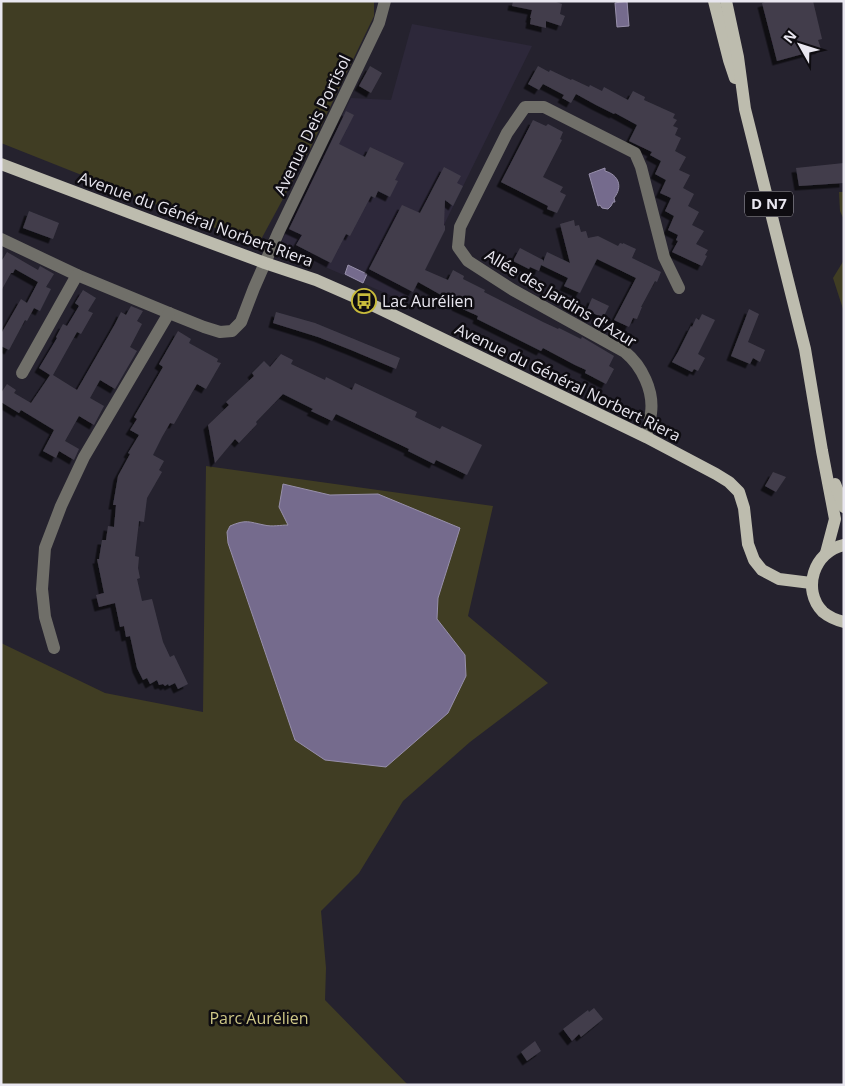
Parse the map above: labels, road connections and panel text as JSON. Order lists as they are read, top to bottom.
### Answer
{
  "streets": {
    "main road": ["D N7", "Avenue du Général Norbert Riera"],
    "street": ["Avenue Deis Portisol", "Allée des Jardins d'Azur"]
  },
  "crossings": [
    ["Avenue Deis Portisol", "Avenue du Général Norbert Riera"],
    ["Avenue du Général Norbert Riera", "Allée des Jardins d'Azur"]
  ],
  "parks": ["Parc Aurélien"],
  "places": {
    "bus stop": ["Lac Aurélien"]
  },
  "north": "top left"
}
